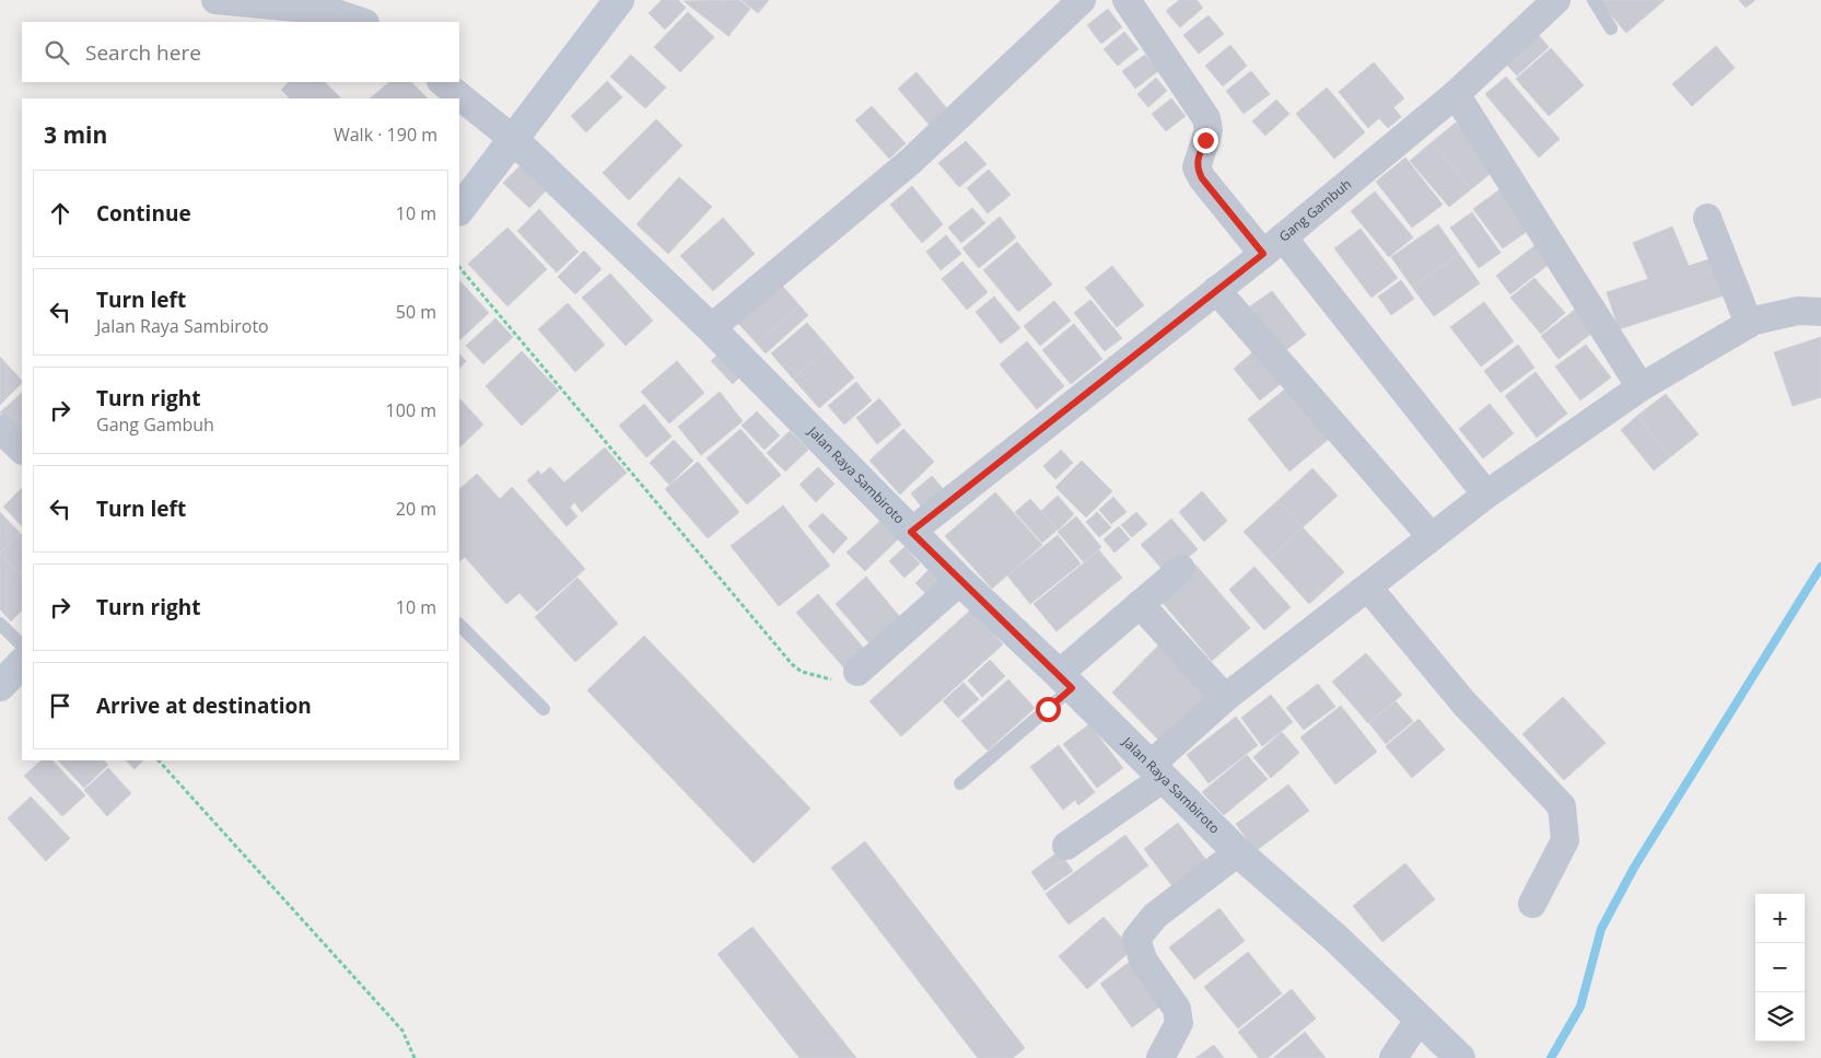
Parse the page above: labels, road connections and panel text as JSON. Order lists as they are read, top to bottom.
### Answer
{
  "streets": {
    "street": ["Gang Gambuh", "Jalan Raya Sambiroto"]
  },
  "crossings": [
    ["Gang Gambuh", "Jalan Raya Sambiroto"]
  ],
  "page": {
    "search": "Search here",
    "heading": ["3 min", "Walk · 190 m"],
    "list": [
      ["Continue", "10 m"],
      ["Turn left", "Jalan Raya Sambiroto", "50 m"],
      ["Turn right", "Gang Gambuh", "100 m"],
      ["Turn left", "20 m"],
      ["Turn right", "10 m"],
      "Arrive at destination"
    ],
    "map_buttons": ["+", "−"]
  }
}
